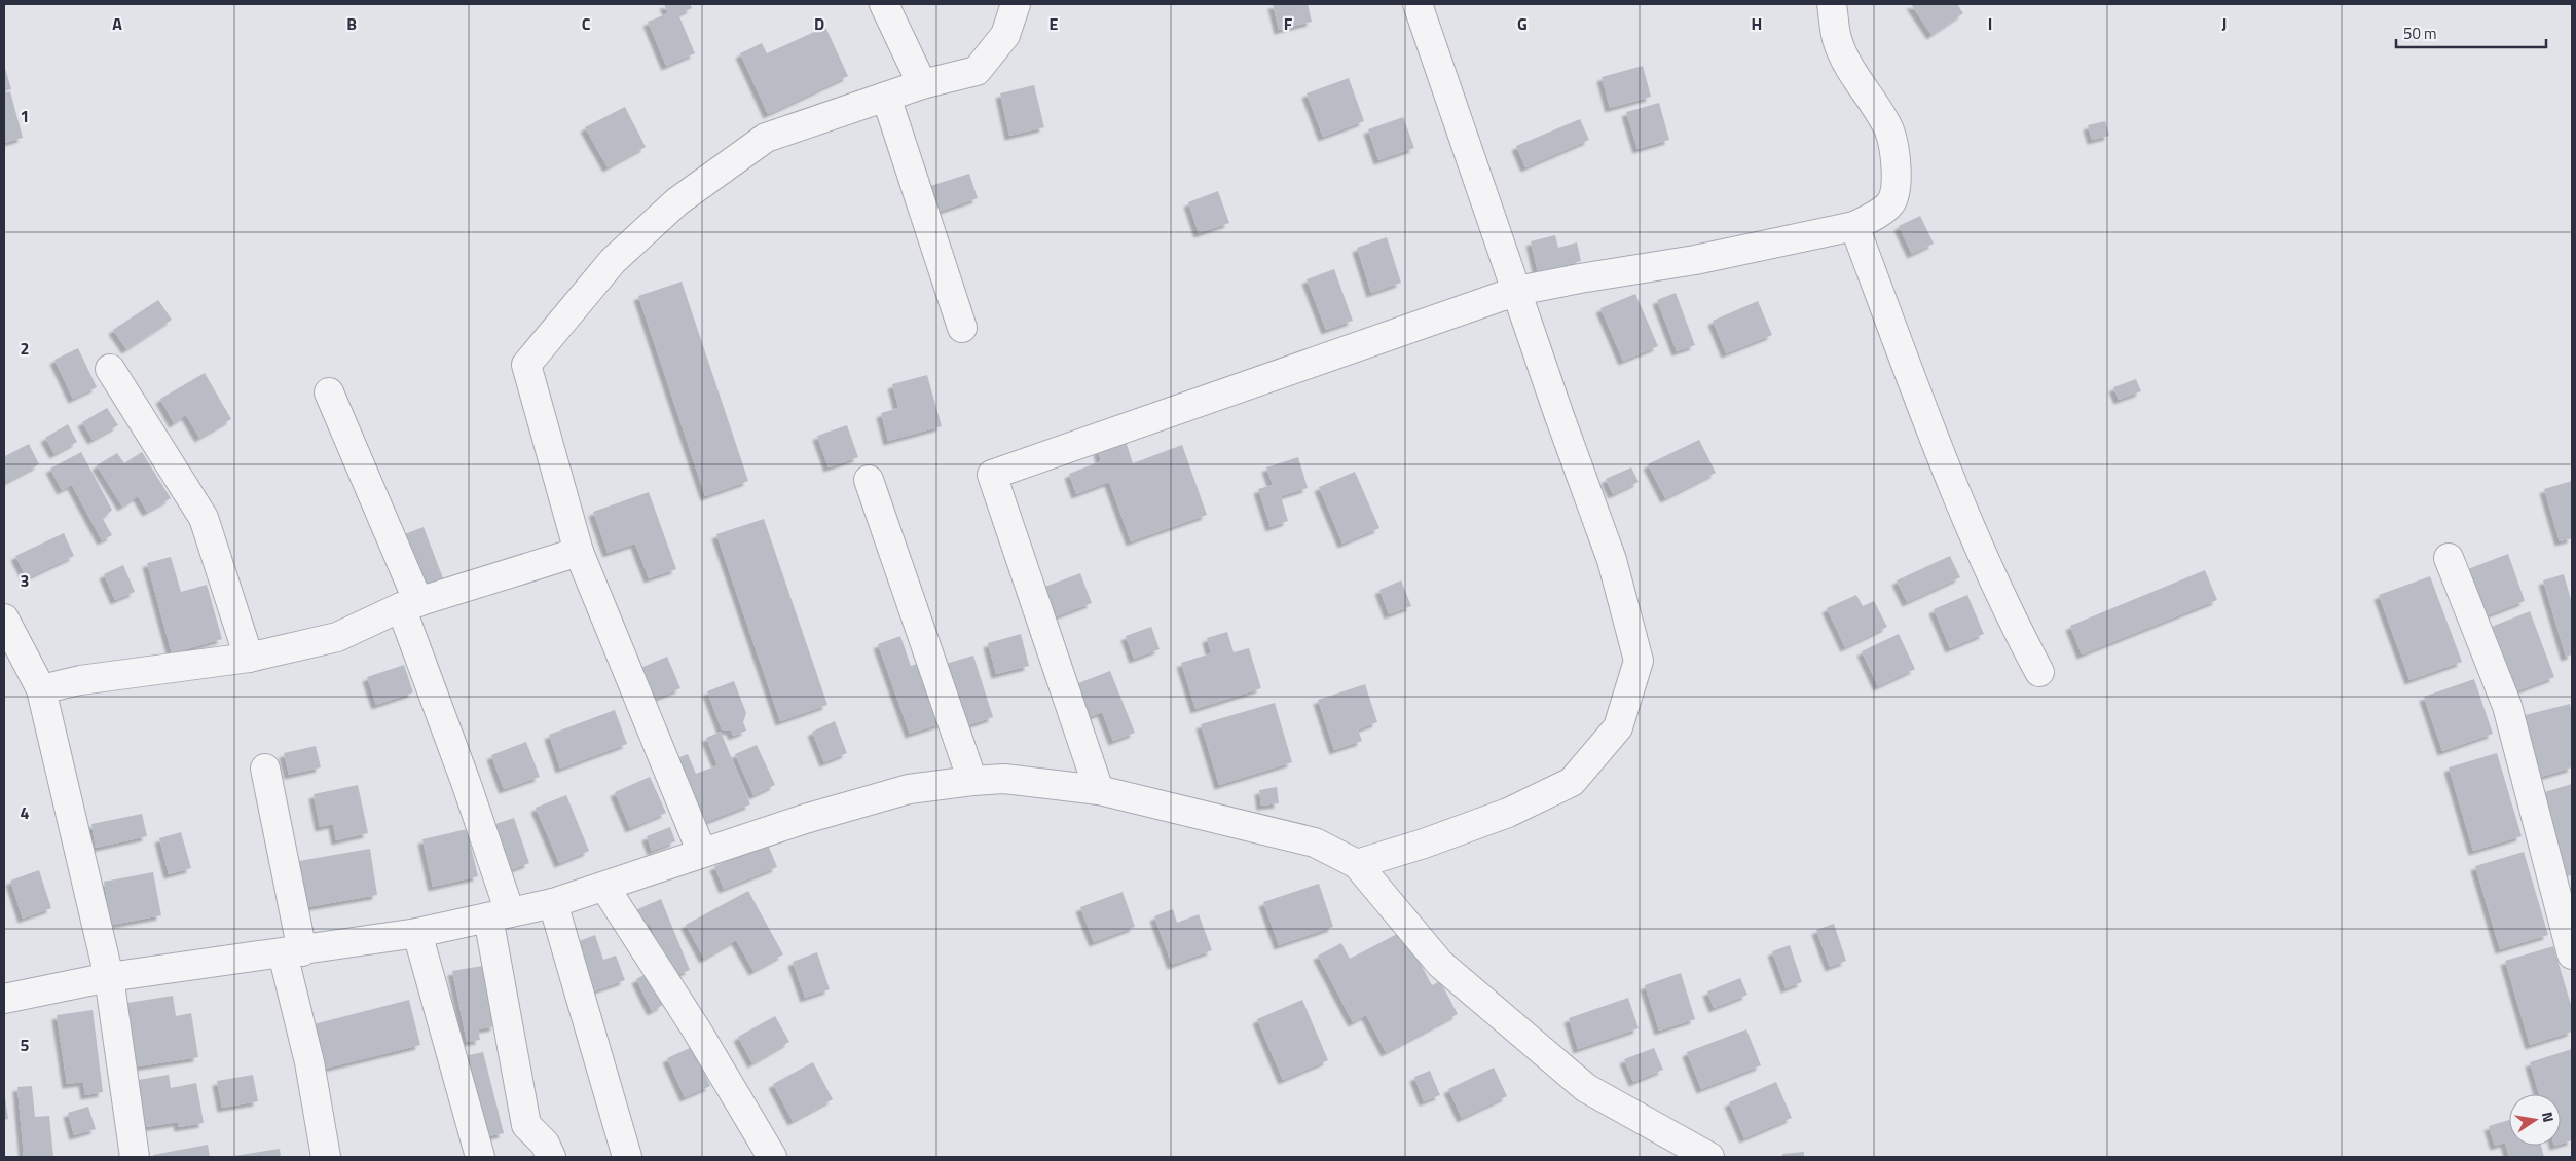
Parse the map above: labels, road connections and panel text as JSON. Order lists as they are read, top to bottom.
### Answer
{
  "scale_bar": "50 m",
  "north": "right",
  "grid": {
    "columns": [
      "A",
      "B",
      "C",
      "D",
      "E",
      "F",
      "G",
      "H",
      "I",
      "J"
    ],
    "rows": [
      "1",
      "2",
      "3",
      "4",
      "5"
    ]
  }
}
